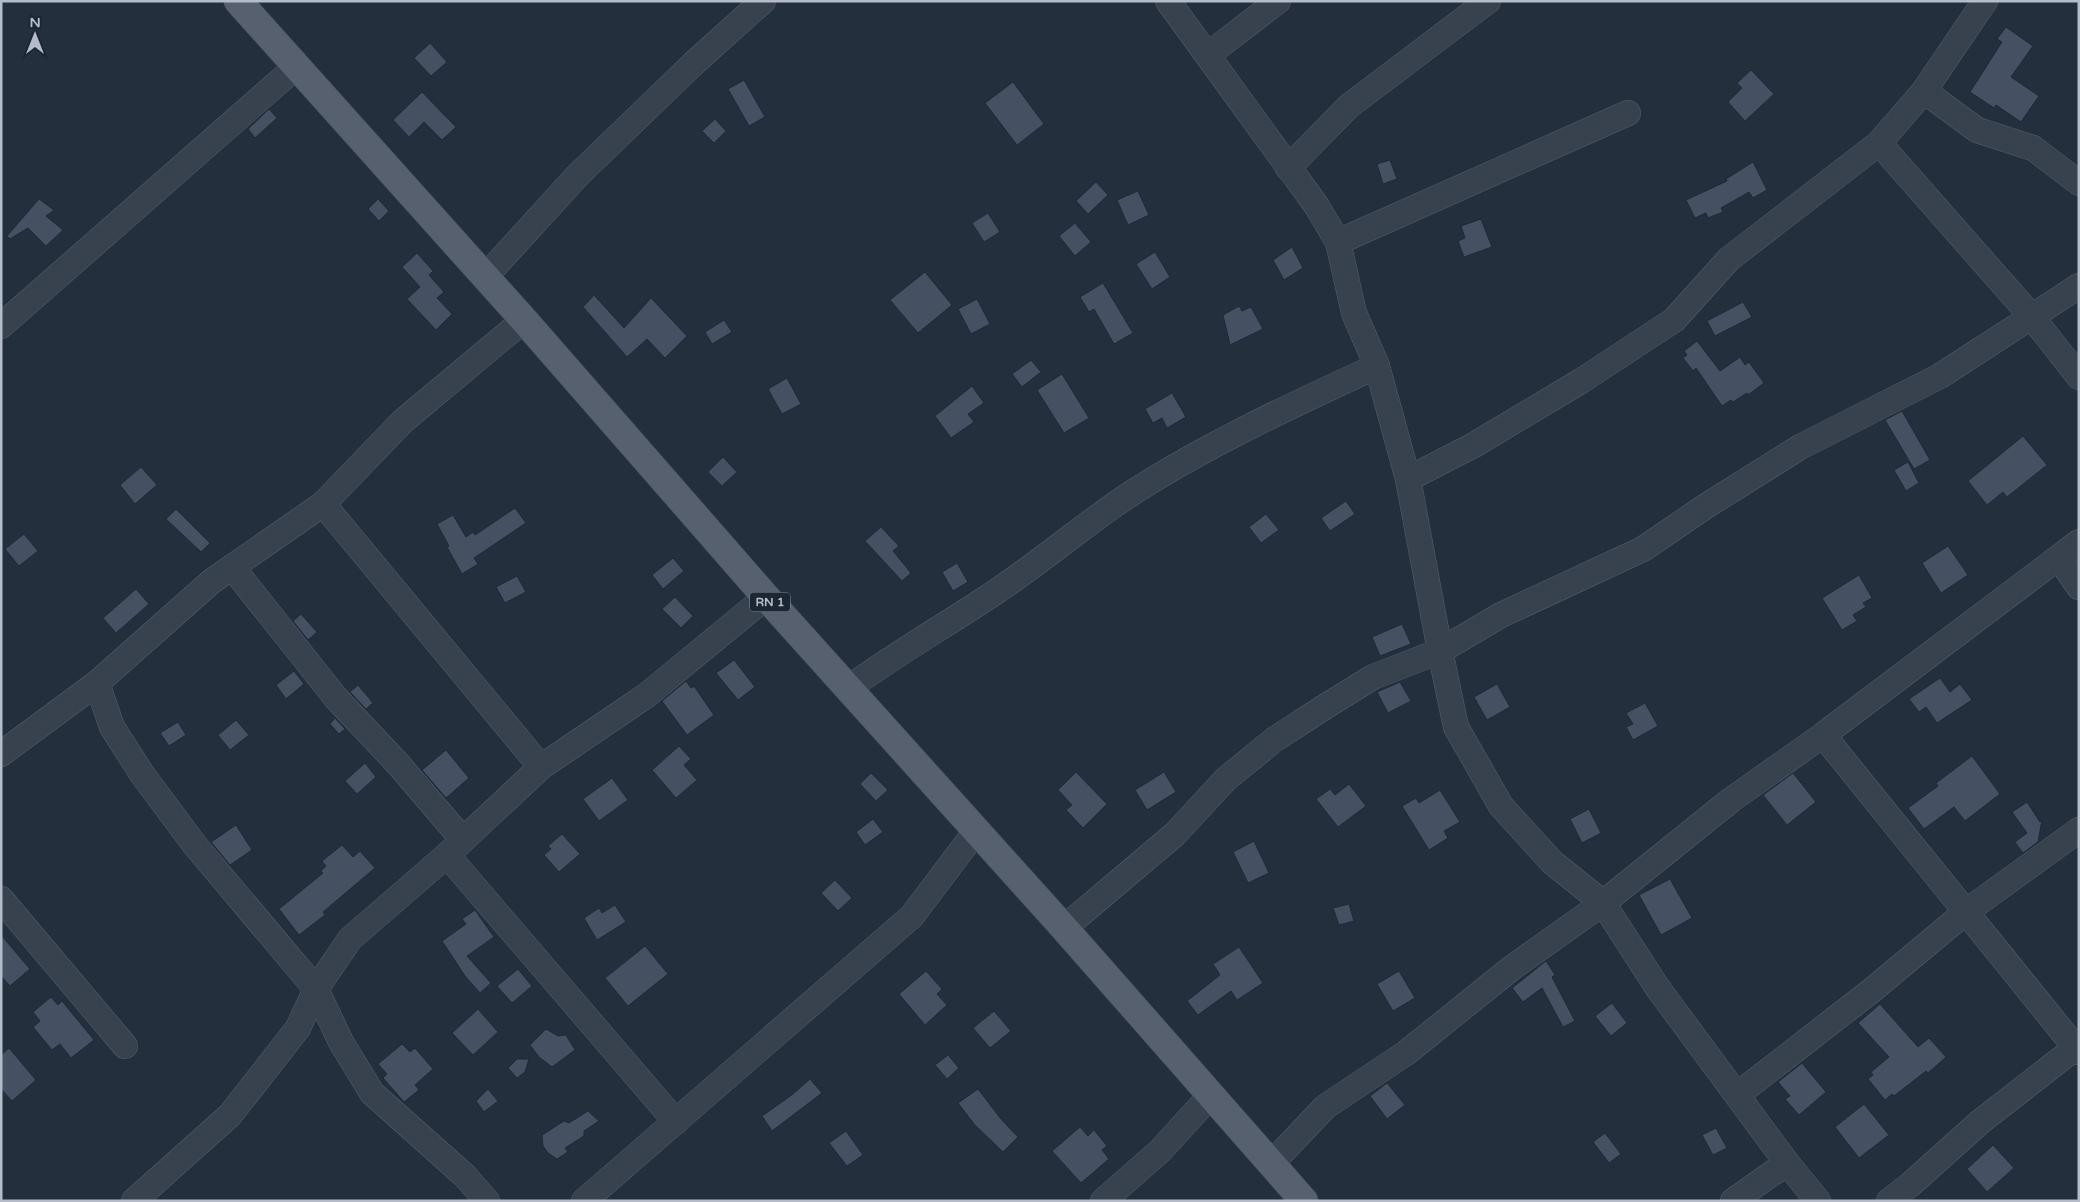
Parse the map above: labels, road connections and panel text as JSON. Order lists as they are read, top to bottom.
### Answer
{
  "streets": {
    "main road": ["RN 1"]
  },
  "north": "top"
}
